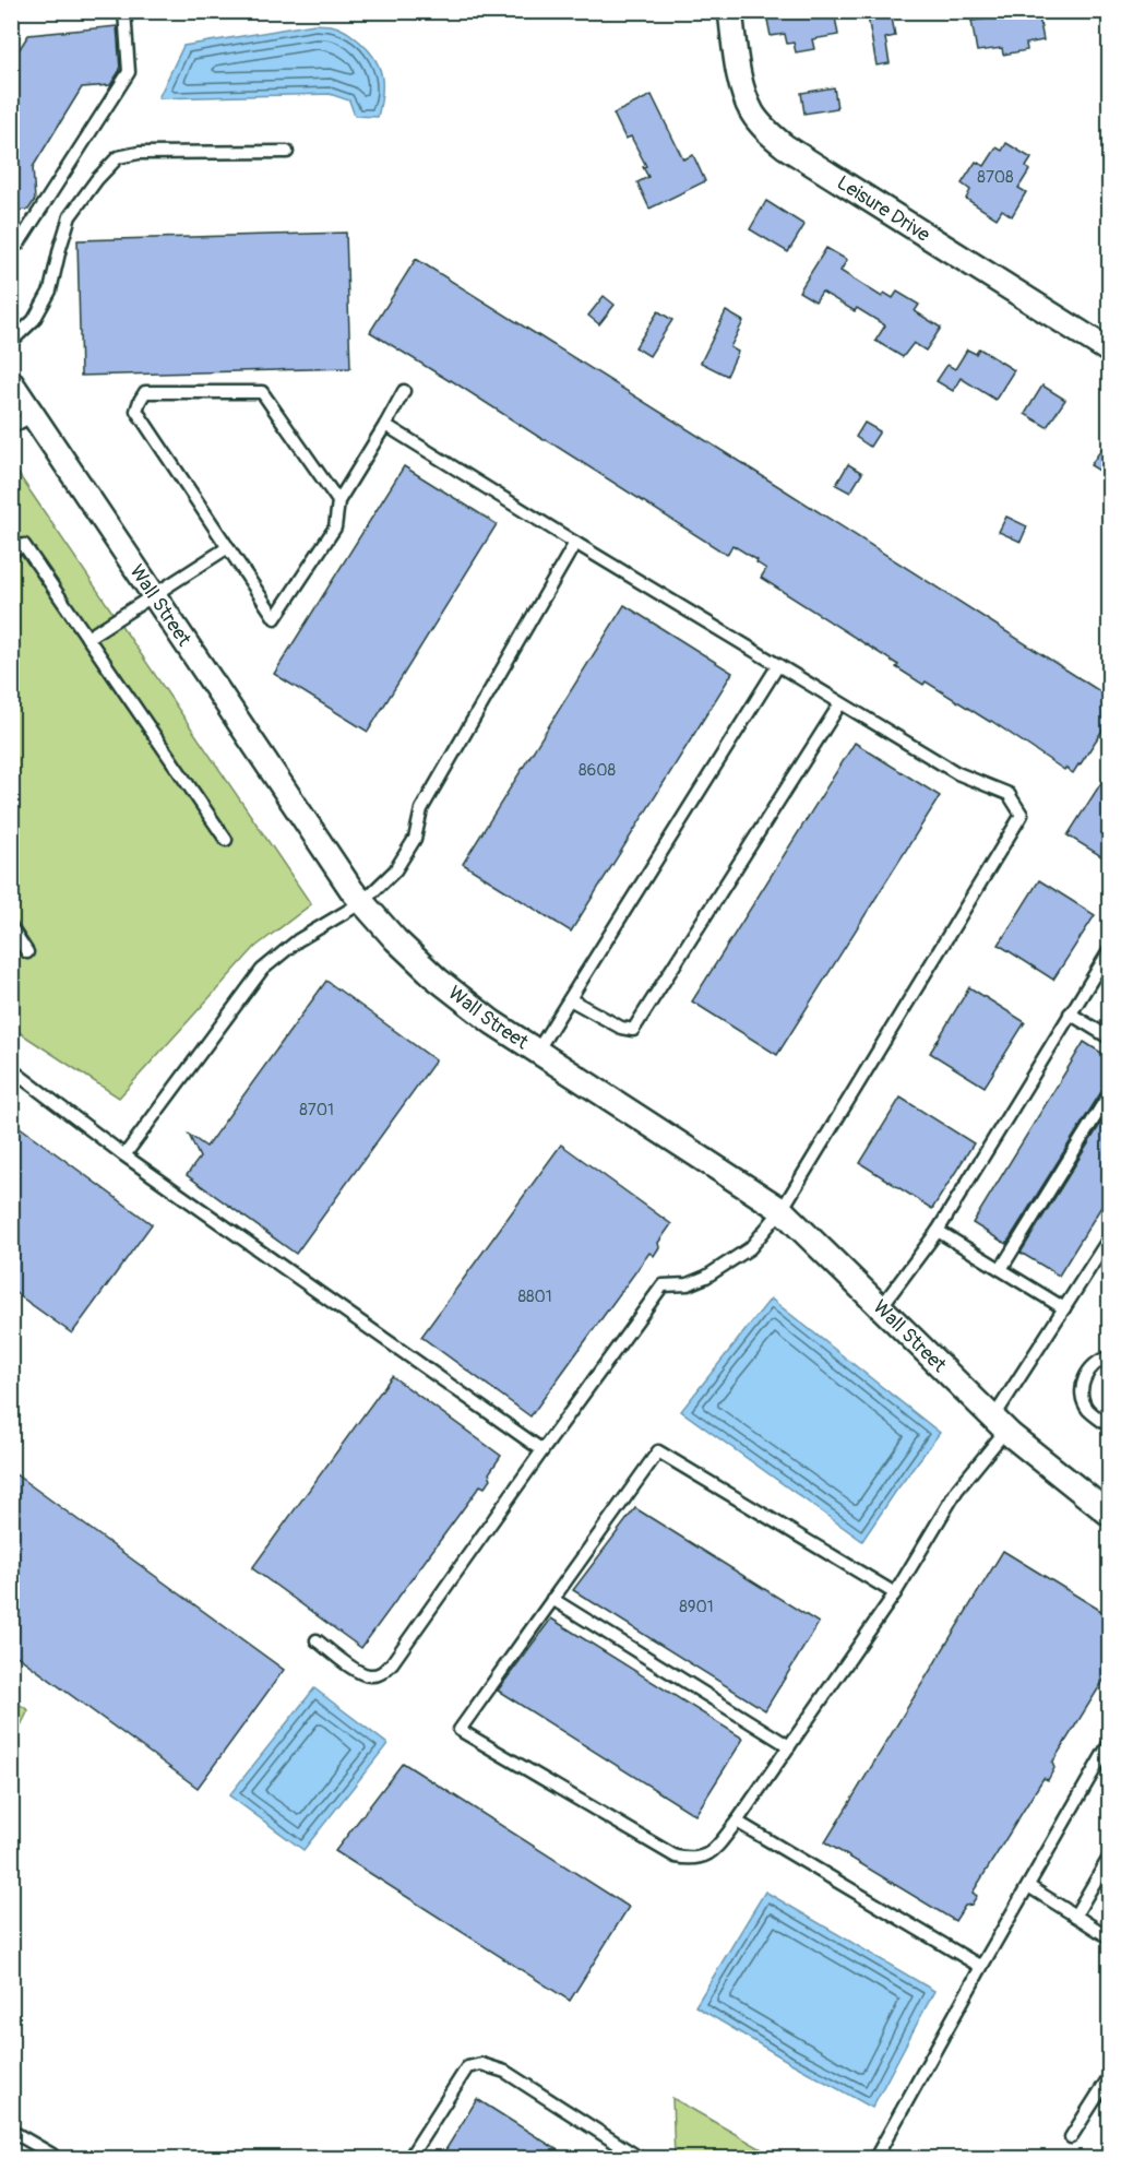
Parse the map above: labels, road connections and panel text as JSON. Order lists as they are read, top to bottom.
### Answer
{
  "streets": {
    "street": ["Leisure Drive", "Wall Street"]
  },
  "house_numbers": [
    "8708",
    "8608",
    "8701",
    "8801",
    "8901"
  ]
}
